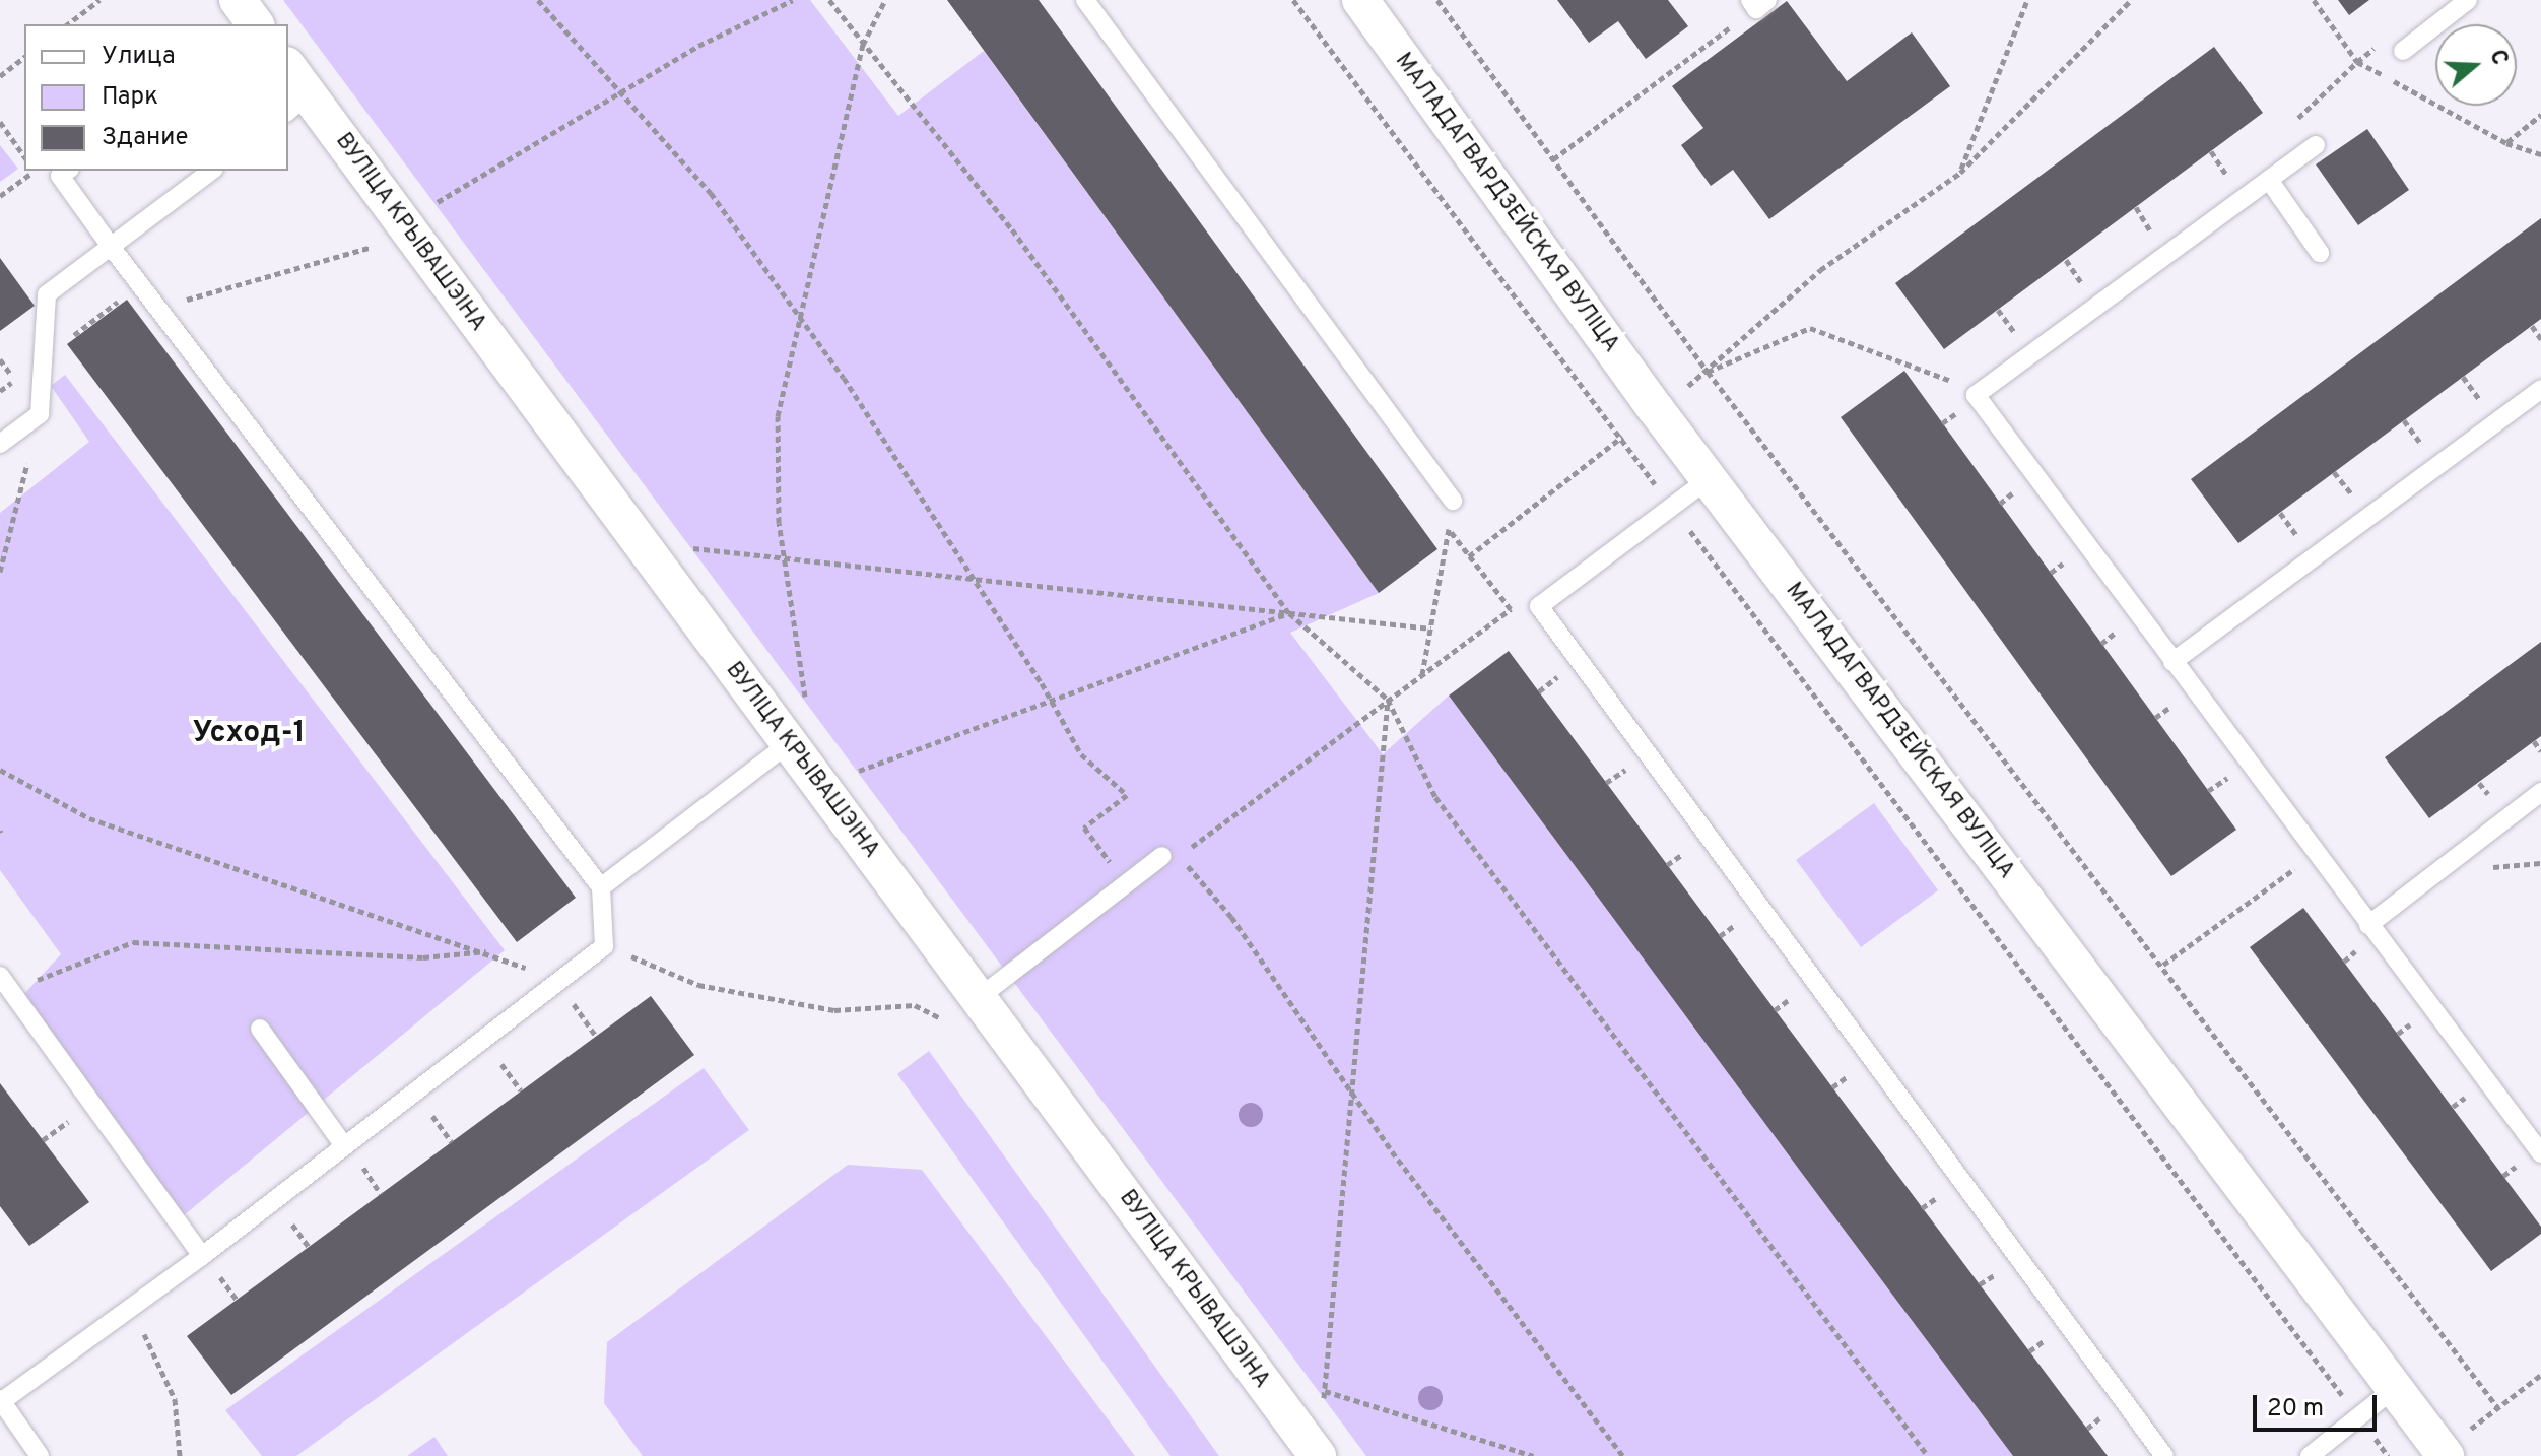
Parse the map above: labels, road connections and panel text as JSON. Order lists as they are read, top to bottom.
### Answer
{
  "streets": {
    "street": ["МАЛАДАГВАРДЗЕЙСКАЯ ВУЛІЦА", "ВУЛІЦА КРЫВАШЭІНА"]
  },
  "districts": ["Усход-1"],
  "legend": ["Улица", "Парк", "Здание"],
  "scale_bar": "20 m",
  "north": "right"
}
